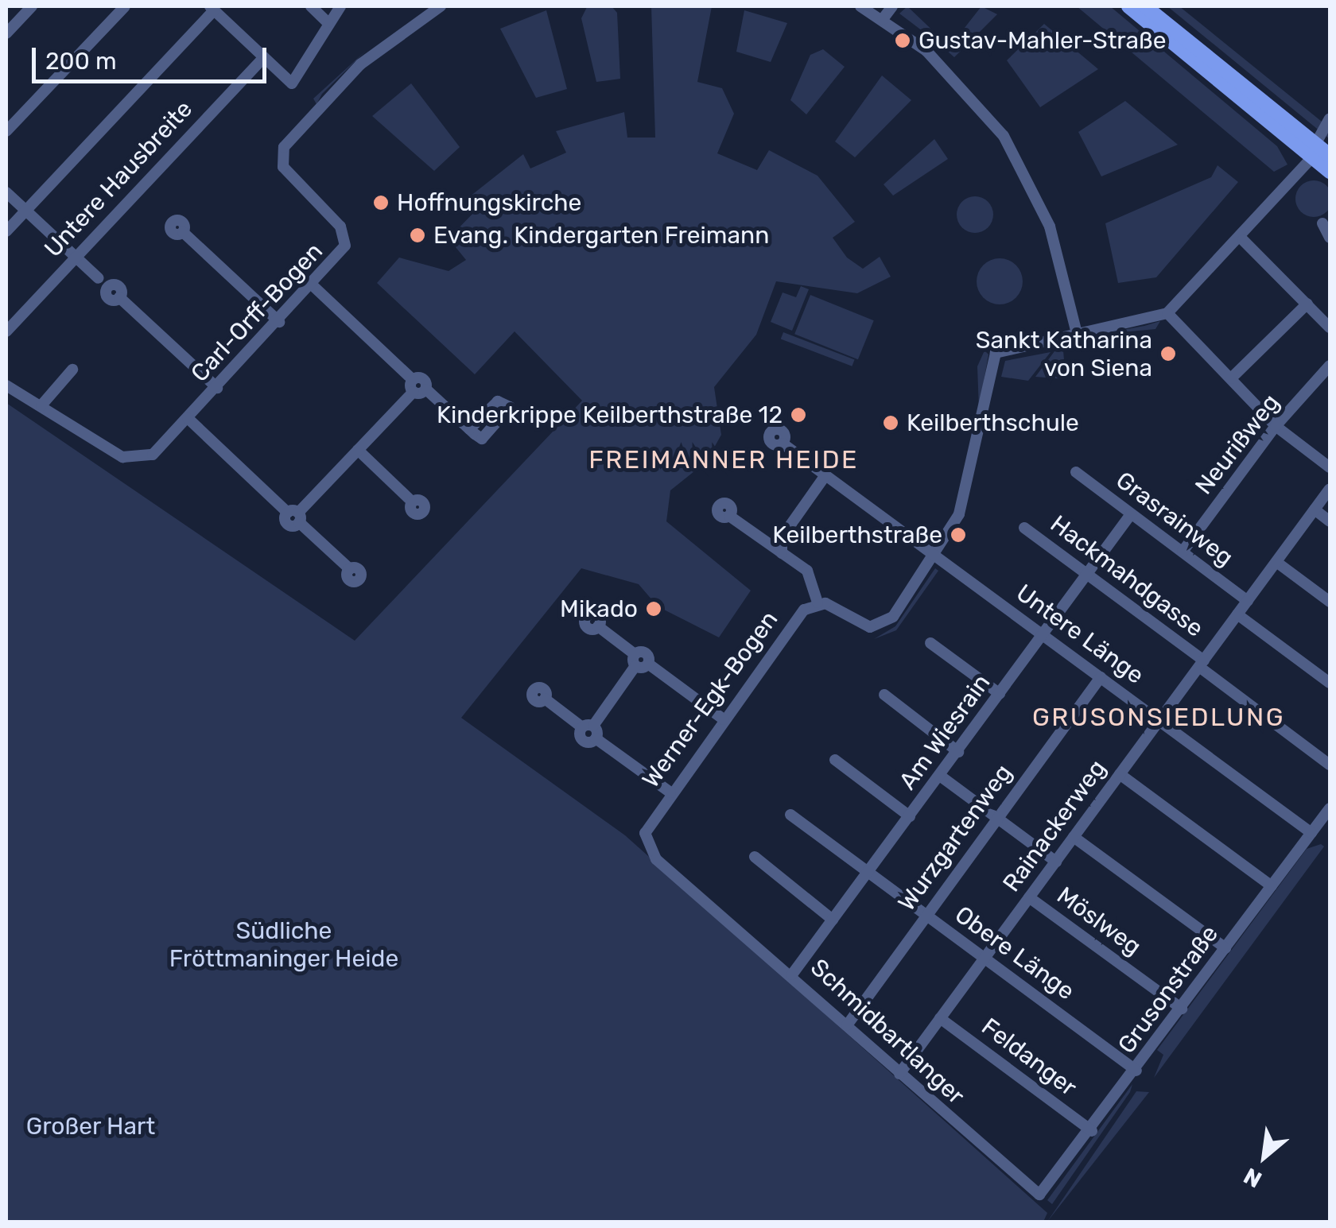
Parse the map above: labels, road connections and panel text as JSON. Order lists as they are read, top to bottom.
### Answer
{
  "streets": {
    "street": [
      "Untere Hausbreite",
      "Carl-Orff-Bogen",
      "Neurißweg",
      "Grasrainweg",
      "Hackmahdgasse",
      "Untere Länge",
      "Werner-Egk-Bogen",
      "Am Wiesrain",
      "Rainackerweg",
      "Wurzgartenweg",
      "Möslweg",
      "Obere Länge",
      "Grusonstraße",
      "Schmidbartlanger",
      "Feldanger"
    ]
  },
  "crossings": [
    ["Neurißweg", "Grasrainweg"],
    ["Grasrainweg", "Am Wiesrain"],
    ["Grasrainweg", "Rainackerweg"],
    ["Hackmahdgasse", "Am Wiesrain"],
    ["Hackmahdgasse", "Rainackerweg"],
    ["Untere Länge", "Am Wiesrain"],
    ["Untere Länge", "Rainackerweg"],
    ["Untere Länge", "Wurzgartenweg"],
    ["Untere Länge", "Grusonstraße"],
    ["Werner-Egk-Bogen", "Schmidbartlanger"],
    ["Am Wiesrain", "Obere Länge"],
    ["Am Wiesrain", "Schmidbartlanger"],
    ["Rainackerweg", "Möslweg"],
    ["Rainackerweg", "Obere Länge"],
    ["Rainackerweg", "Schmidbartlanger"],
    ["Rainackerweg", "Feldanger"],
    ["Wurzgartenweg", "Obere Länge"],
    ["Wurzgartenweg", "Schmidbartlanger"],
    ["Möslweg", "Grusonstraße"],
    ["Obere Länge", "Grusonstraße"],
    ["Grusonstraße", "Schmidbartlanger"],
    ["Grusonstraße", "Feldanger"]
  ],
  "districts": ["FREIMANNER HEIDE", "GRUSONSIEDLUNG"],
  "parks": ["Südliche Fröttmaninger Heide", "Großer Hart"],
  "places": [
    "Gustav-Mahler-Straße",
    "Hoffnungskirche",
    "Evang. Kindergarten Freimann",
    "Sankt Katharina von Siena",
    "Kinderkrippe Keilberthstraße 12",
    "Keilberthschule",
    "Keilberthstraße",
    "Mikado"
  ],
  "scale_bar": "200 m",
  "north": "bottom left"
}
